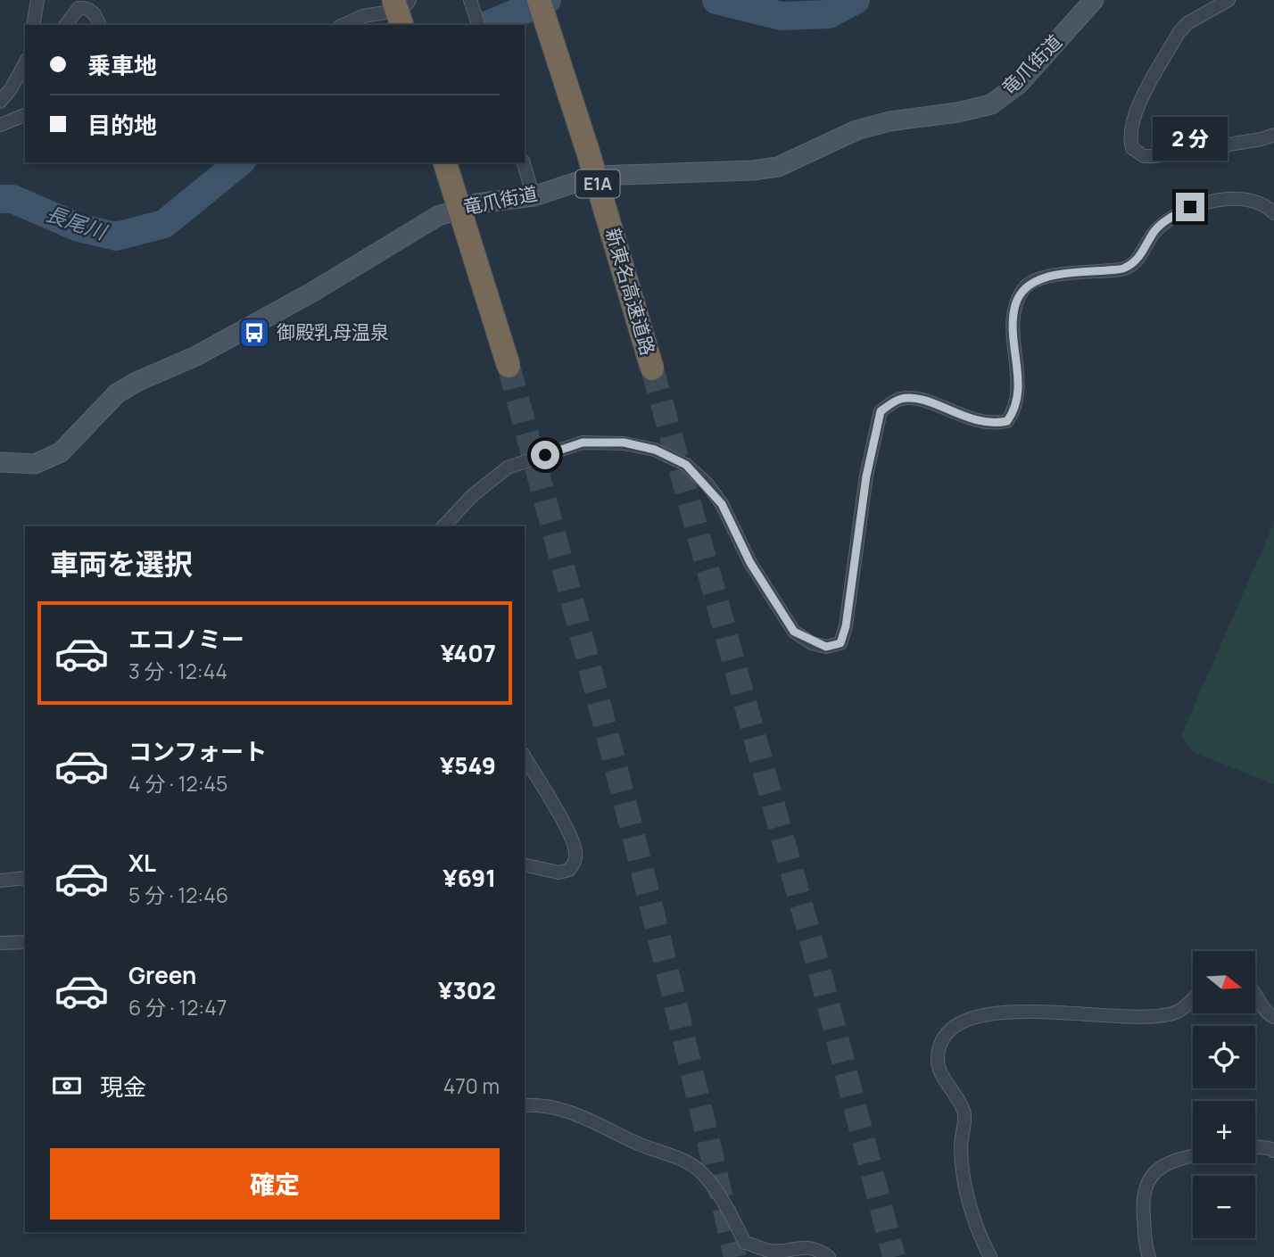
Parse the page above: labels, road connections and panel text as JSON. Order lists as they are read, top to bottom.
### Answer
{
  "streets": {
    "highway": ["E1A", "新東名高速道路"],
    "main road": ["竜爪街道"]
  },
  "water": ["長尾川"],
  "places": {
    "bus stop": ["御殿乳母温泉"]
  },
  "north": "right",
  "page": {
    "banner": ["乗車地", "目的地"],
    "bubble": "2 分",
    "heading": "車両を選択",
    "list": [
      {
        "name": "エコノミー",
        "note": "3 分 · 12:44",
        "value": "¥407"
      },
      {
        "name": "コンフォート",
        "note": "4 分 · 12:45",
        "value": "¥549"
      },
      {
        "name": "XL",
        "note": "5 分 · 12:46",
        "value": "¥691"
      },
      {
        "name": "Green",
        "note": "6 分 · 12:47",
        "value": "¥302"
      }
    ],
    "map_buttons": ["+", "−"],
    "pay": ["現金", "470 m"],
    "buttons": "確定"
  }
}
